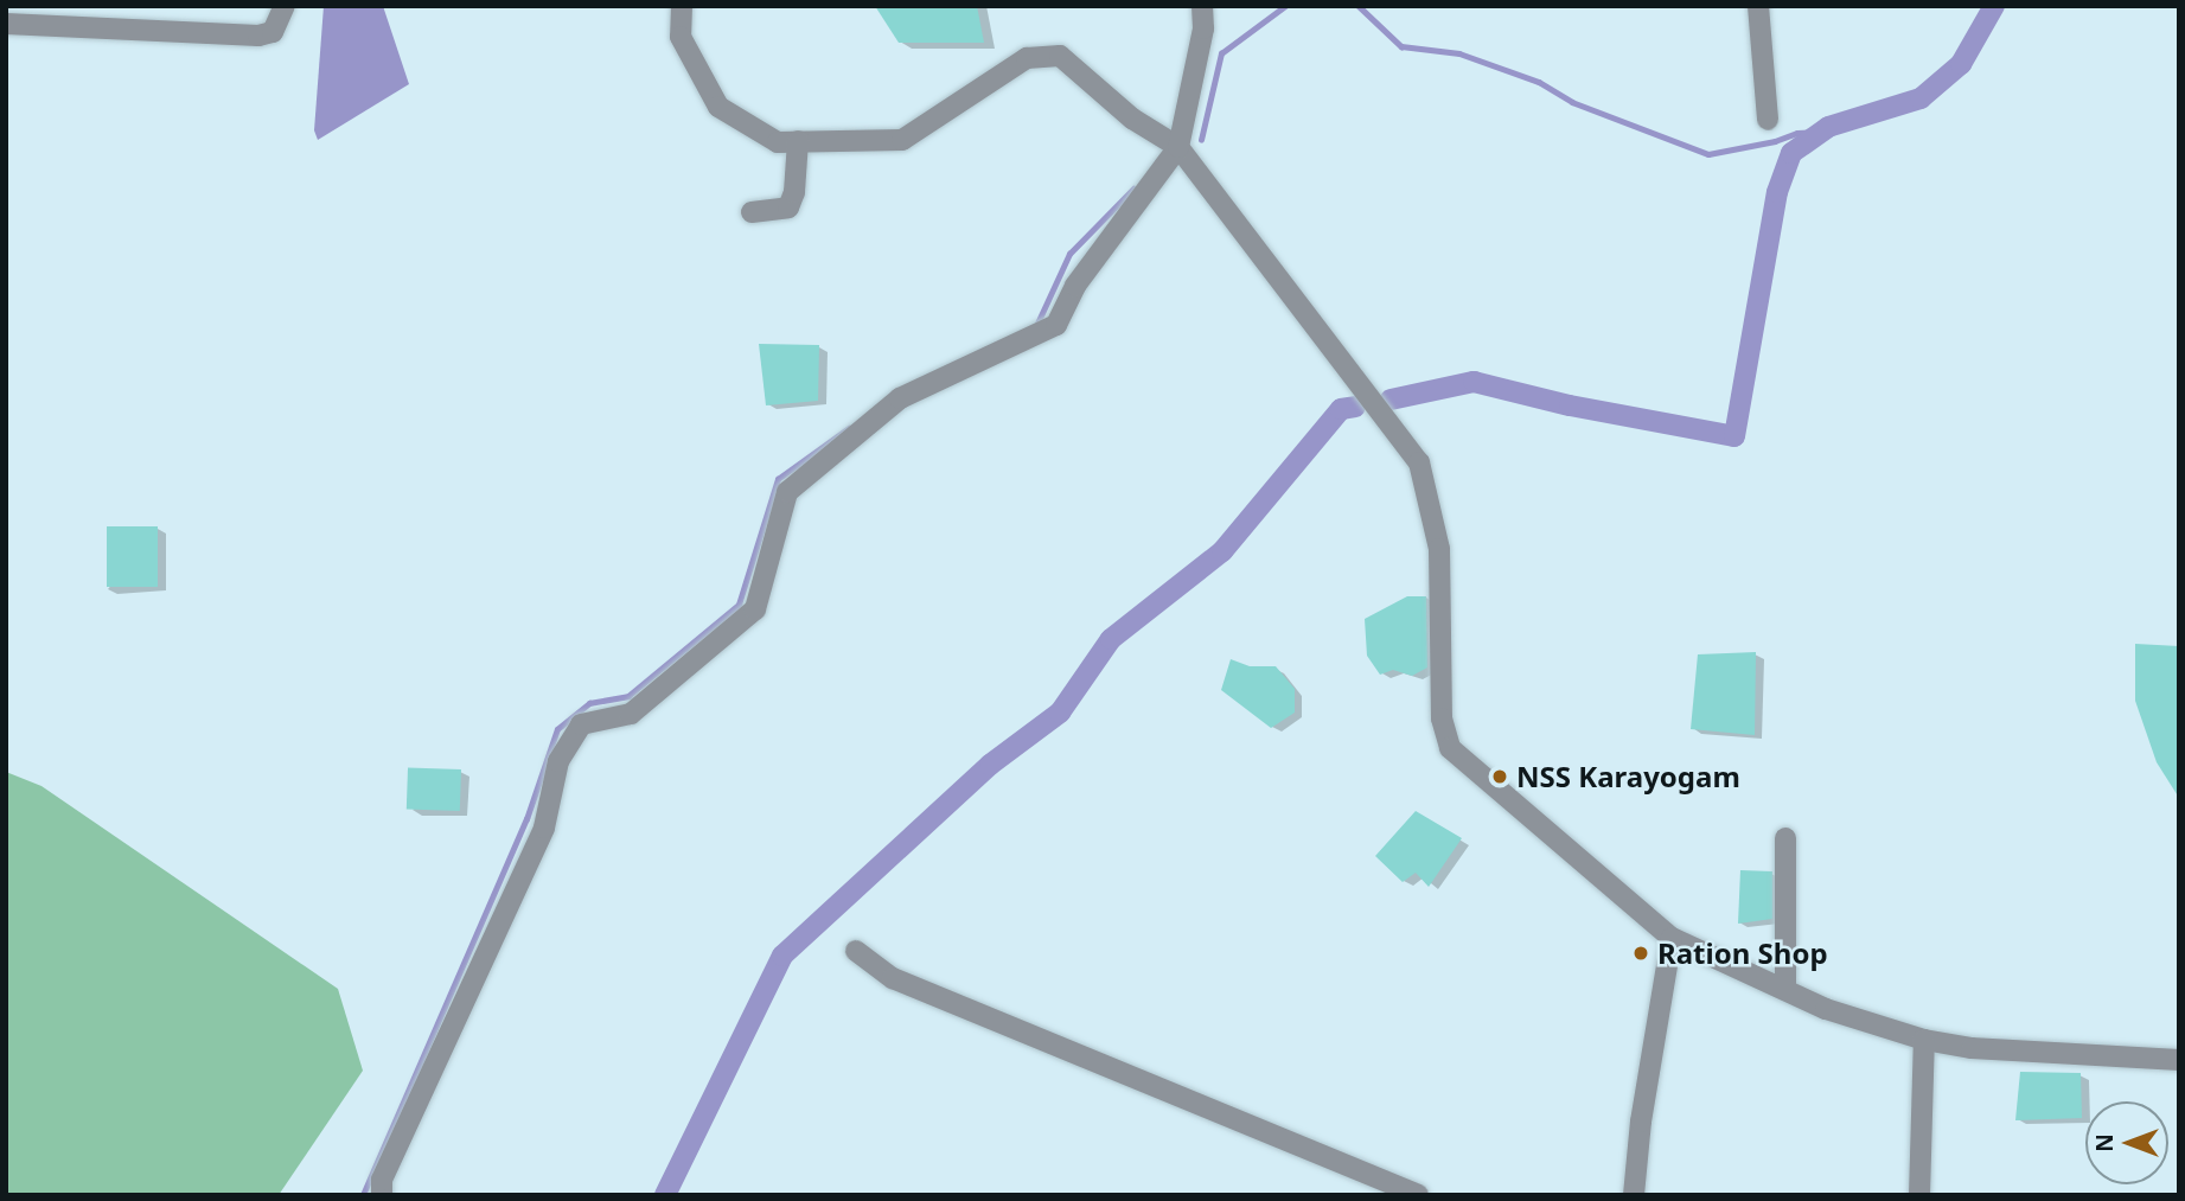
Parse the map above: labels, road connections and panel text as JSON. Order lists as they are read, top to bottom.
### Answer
{
  "places": ["NSS Karayogam", "Ration Shop"],
  "north": "left"
}
